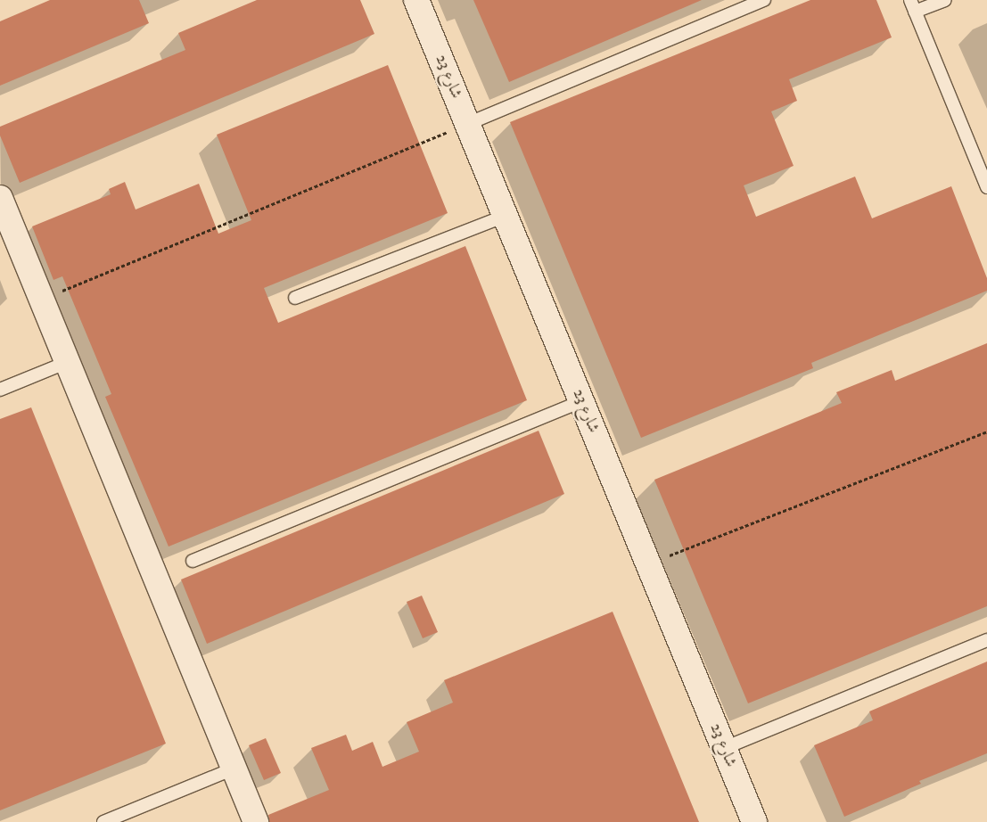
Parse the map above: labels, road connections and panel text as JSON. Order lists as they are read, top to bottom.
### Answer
{
  "streets": {
    "street": ["شارع 23"]
  }
}
